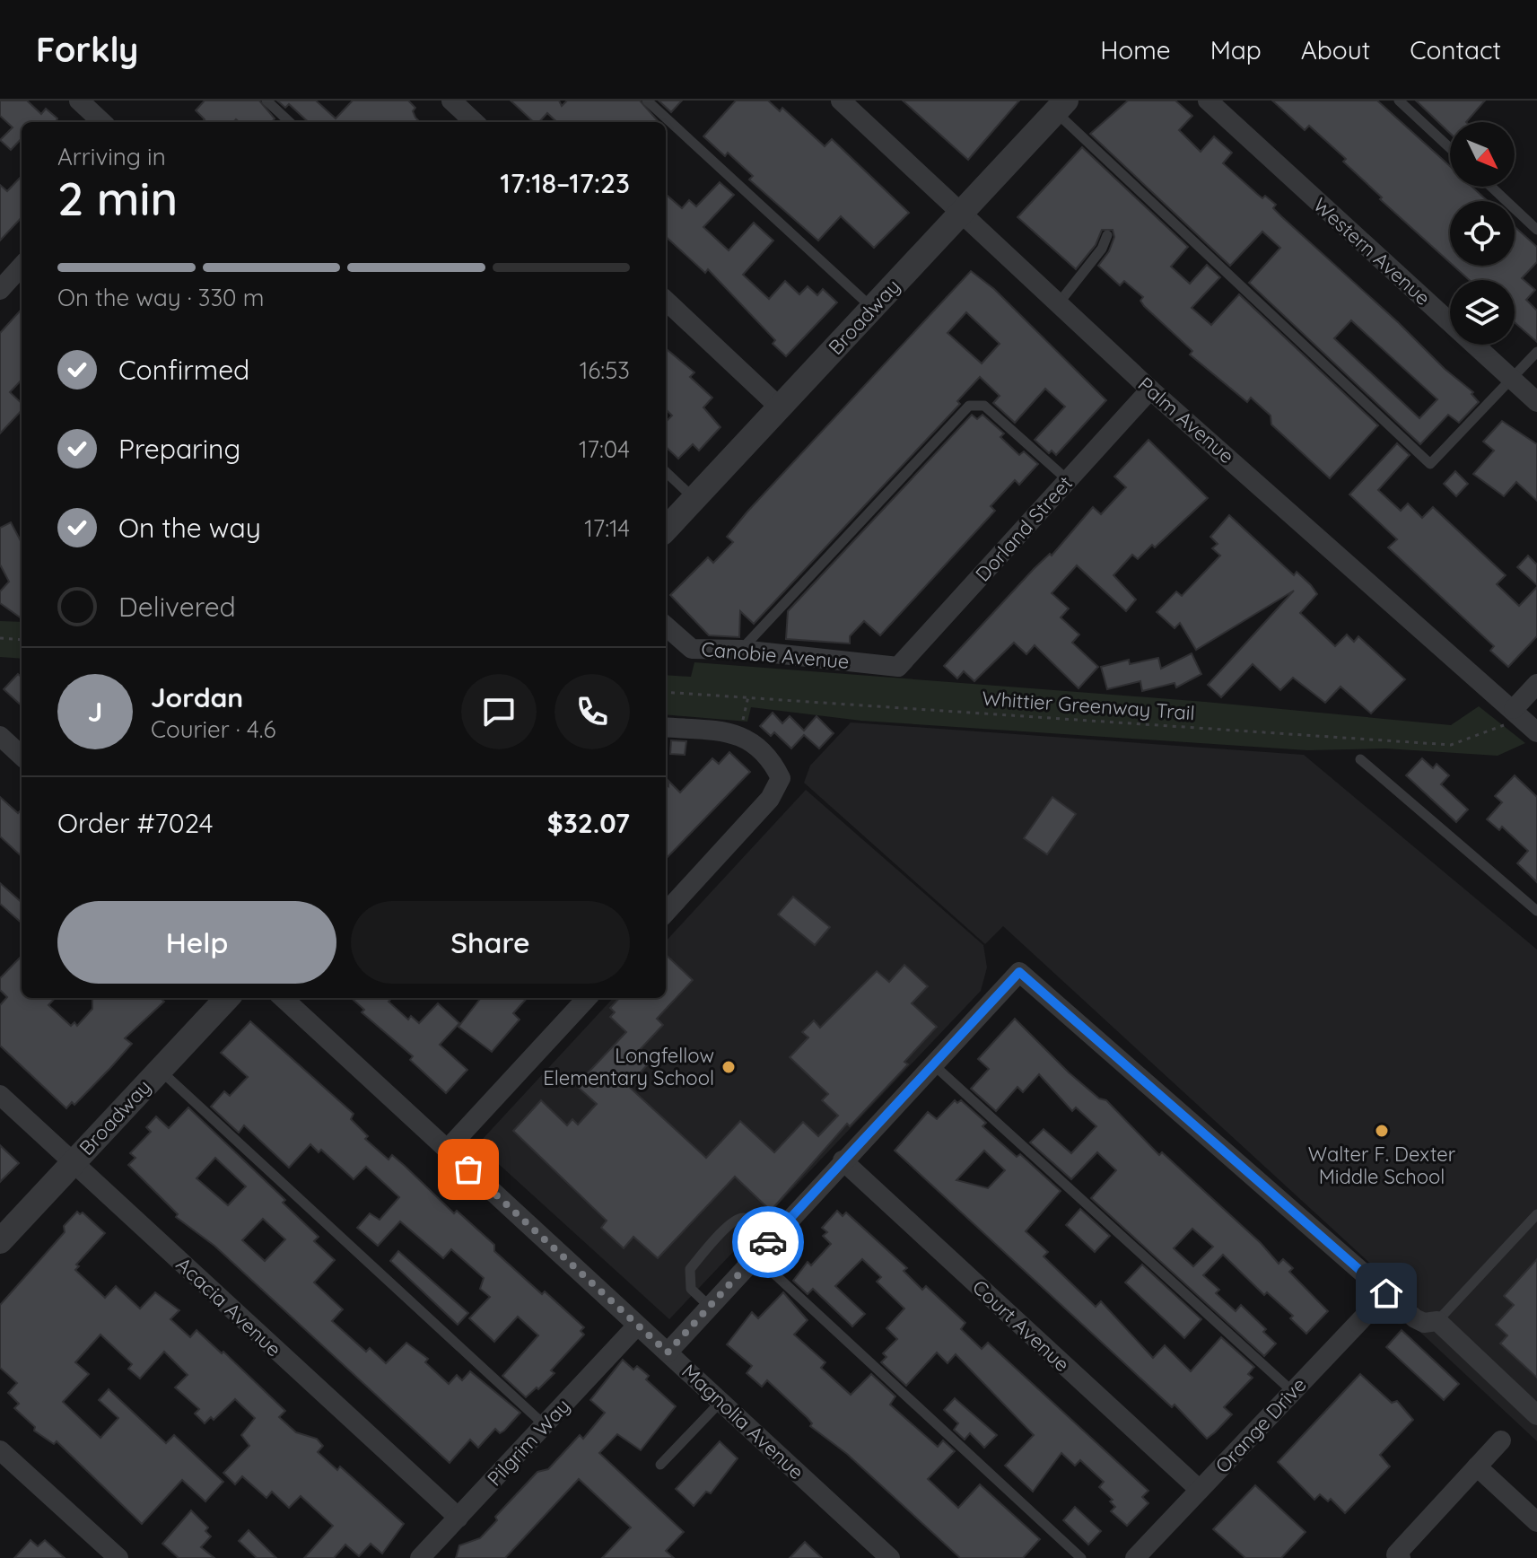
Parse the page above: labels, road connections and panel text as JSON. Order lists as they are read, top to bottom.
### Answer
{
  "streets": {
    "street": [
      "Western Avenue",
      "Broadway",
      "Palm Avenue",
      "Dorland Street",
      "Canobie Avenue",
      "Acacia Avenue",
      "Court Avenue",
      "Magnolia Avenue",
      "Orange Drive",
      "Pilgrim Way"
    ],
    "path": ["Whittier Greenway Trail"]
  },
  "crossings": [
    ["Broadway", "Palm Avenue"],
    ["Broadway", "Acacia Avenue"],
    ["Palm Avenue", "Dorland Street"],
    ["Palm Avenue", "Whittier Greenway Trail"],
    ["Dorland Street", "Canobie Avenue"],
    ["Acacia Avenue", "Pilgrim Way"],
    ["Court Avenue", "Orange Drive"],
    ["Magnolia Avenue", "Pilgrim Way"]
  ],
  "places": ["Longfellow Elementary School", "Walter F. Dexter Middle School"],
  "north": "bottom right",
  "page": {
    "header": "Forkly",
    "nav": [
      "Home",
      "Map",
      "About",
      "Contact"
    ],
    "heading": ["2 min", "Arriving in", "17:18–17:23"],
    "panel": [
      "Jordan",
      "Courier · 4.6",
      "Order #7024",
      "$32.07"
    ],
    "bar": "On the way · 330 m",
    "list": [
      ["Confirmed", "16:53"],
      ["Preparing", "17:04"],
      ["On the way", "17:14"],
      "Delivered"
    ],
    "round": "J",
    "buttons": ["Help", "Share"]
  }
}
